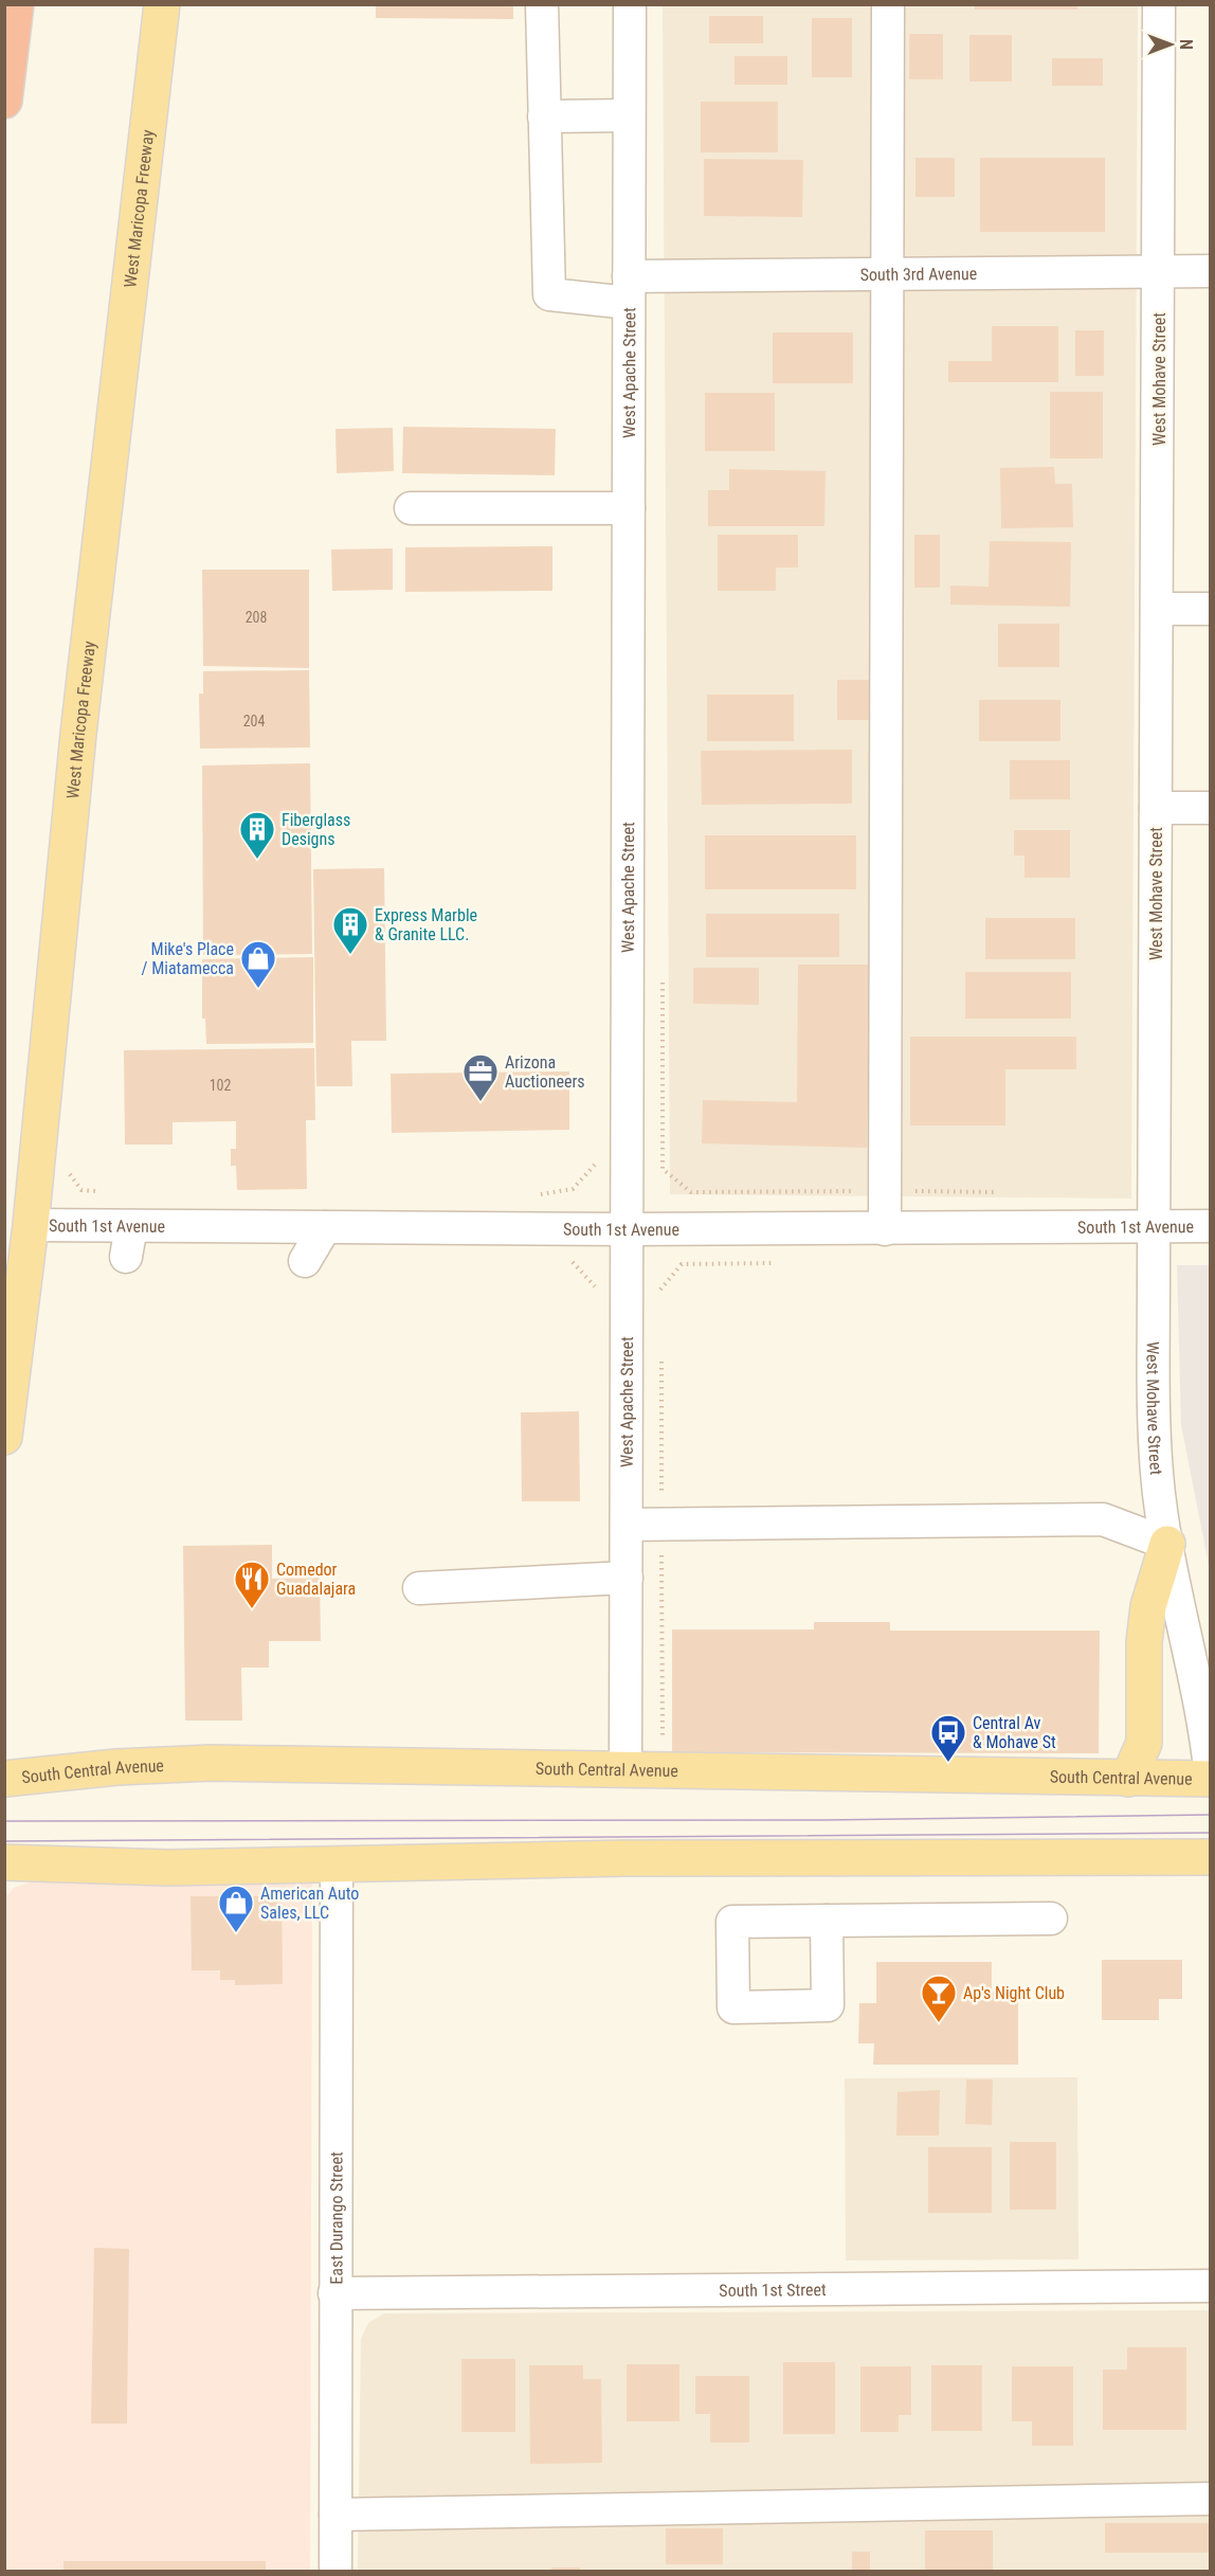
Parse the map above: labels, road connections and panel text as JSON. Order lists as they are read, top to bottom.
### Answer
{
  "streets": {
    "main road": ["West Maricopa Freeway", "South Central Avenue"],
    "street": [
      "South 3rd Avenue",
      "West Apache Street",
      "West Mohave Street",
      "South 1st Avenue",
      "East Durango Street",
      "South 1st Street"
    ]
  },
  "crossings": [
    ["West Maricopa Freeway", "South 1st Avenue"],
    ["South 3rd Avenue", "West Apache Street"],
    ["South 3rd Avenue", "West Mohave Street"],
    ["West Apache Street", "South 1st Avenue"],
    ["West Apache Street", "South Central Avenue"],
    ["West Mohave Street", "South 1st Avenue"],
    ["West Mohave Street", "South Central Avenue"],
    ["East Durango Street", "South 1st Street"]
  ],
  "places": {
    "building": ["Fiberglass Designs", "Express Marble & Granite LLC."],
    "shop": ["Mike's Place / Miatamecca", "American Auto Sales, LLC"],
    "office": ["Arizona Auctioneers"],
    "restaurant": ["Comedor Guadalajara"],
    "bus stop": ["Central Av & Mohave St"],
    "bar": ["Ap's Night Club"]
  },
  "house_numbers": ["208", "204", "102"],
  "north": "right"
}
